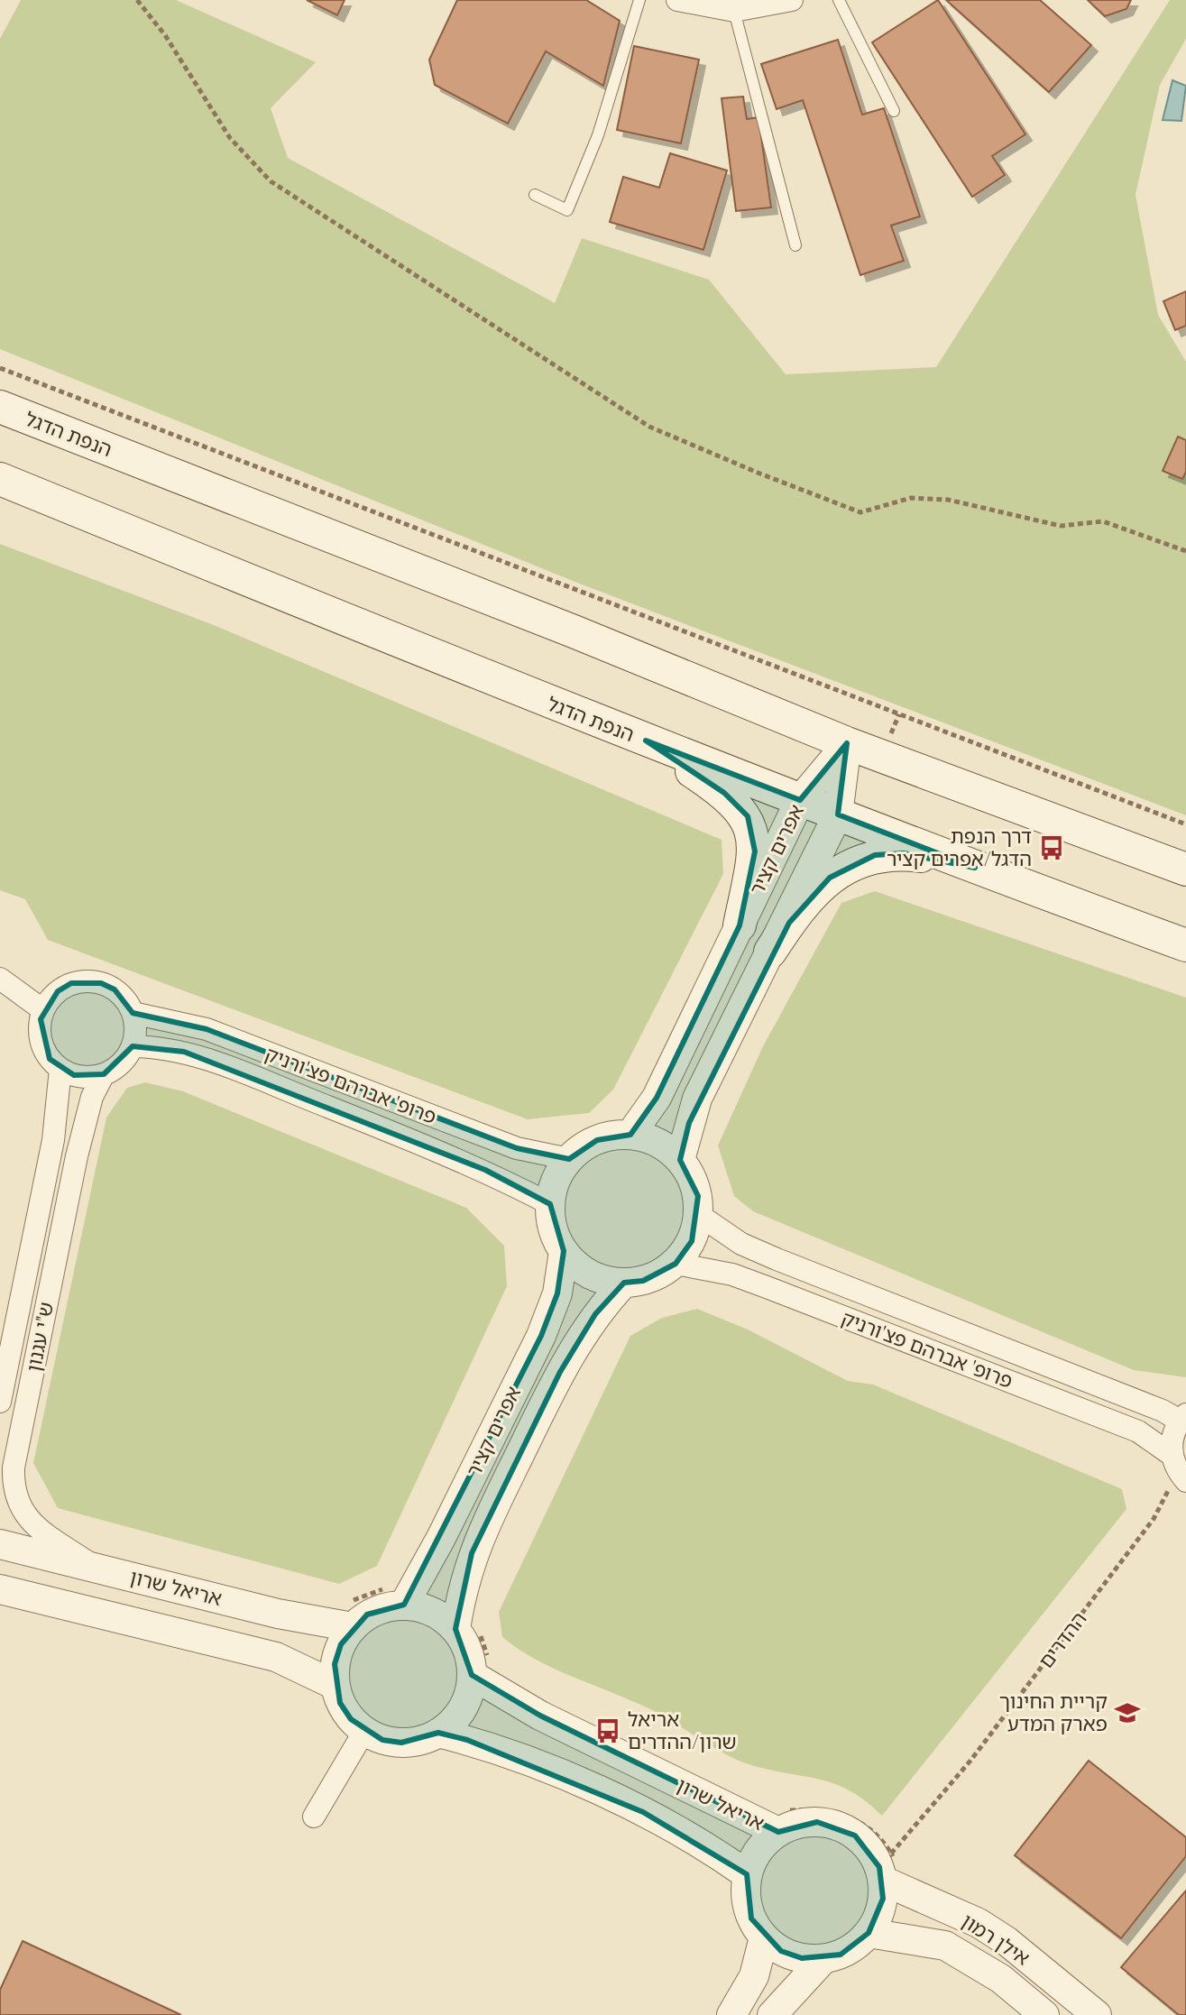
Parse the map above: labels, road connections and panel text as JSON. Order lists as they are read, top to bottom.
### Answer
{
  "streets": {
    "main road": ["הנפת הדגל"],
    "street": [
      "אפרים קציר",
      "פרופ' אברהם פצ'ורניק",
      "ש\"י עגנון",
      "אריאל שרון",
      "אילן רמון"
    ],
    "path": ["ההדרים"]
  },
  "crossings": [
    ["הנפת הדגל", "אפרים קציר"],
    ["אפרים קציר", "פרופ' אברהם פצ'ורניק"],
    ["אפרים קציר", "אריאל שרון"],
    ["פרופ' אברהם פצ'ורניק", "ש\"י עגנון"],
    ["פרופ' אברהם פצ'ורניק", "ההדרים"],
    ["ש\"י עגנון", "אריאל שרון"],
    ["אריאל שרון", "ההדרים"],
    ["אריאל שרון", "אילן רמון"],
    ["ההדרים", "אילן רמון"]
  ],
  "places": {
    "bus stop": ["דרך הנפת הדגל/אפרים קציר", "אריאל שרון/ההדרים"],
    "school or university": ["קריית החינוך פארק המדע"]
  }
}
